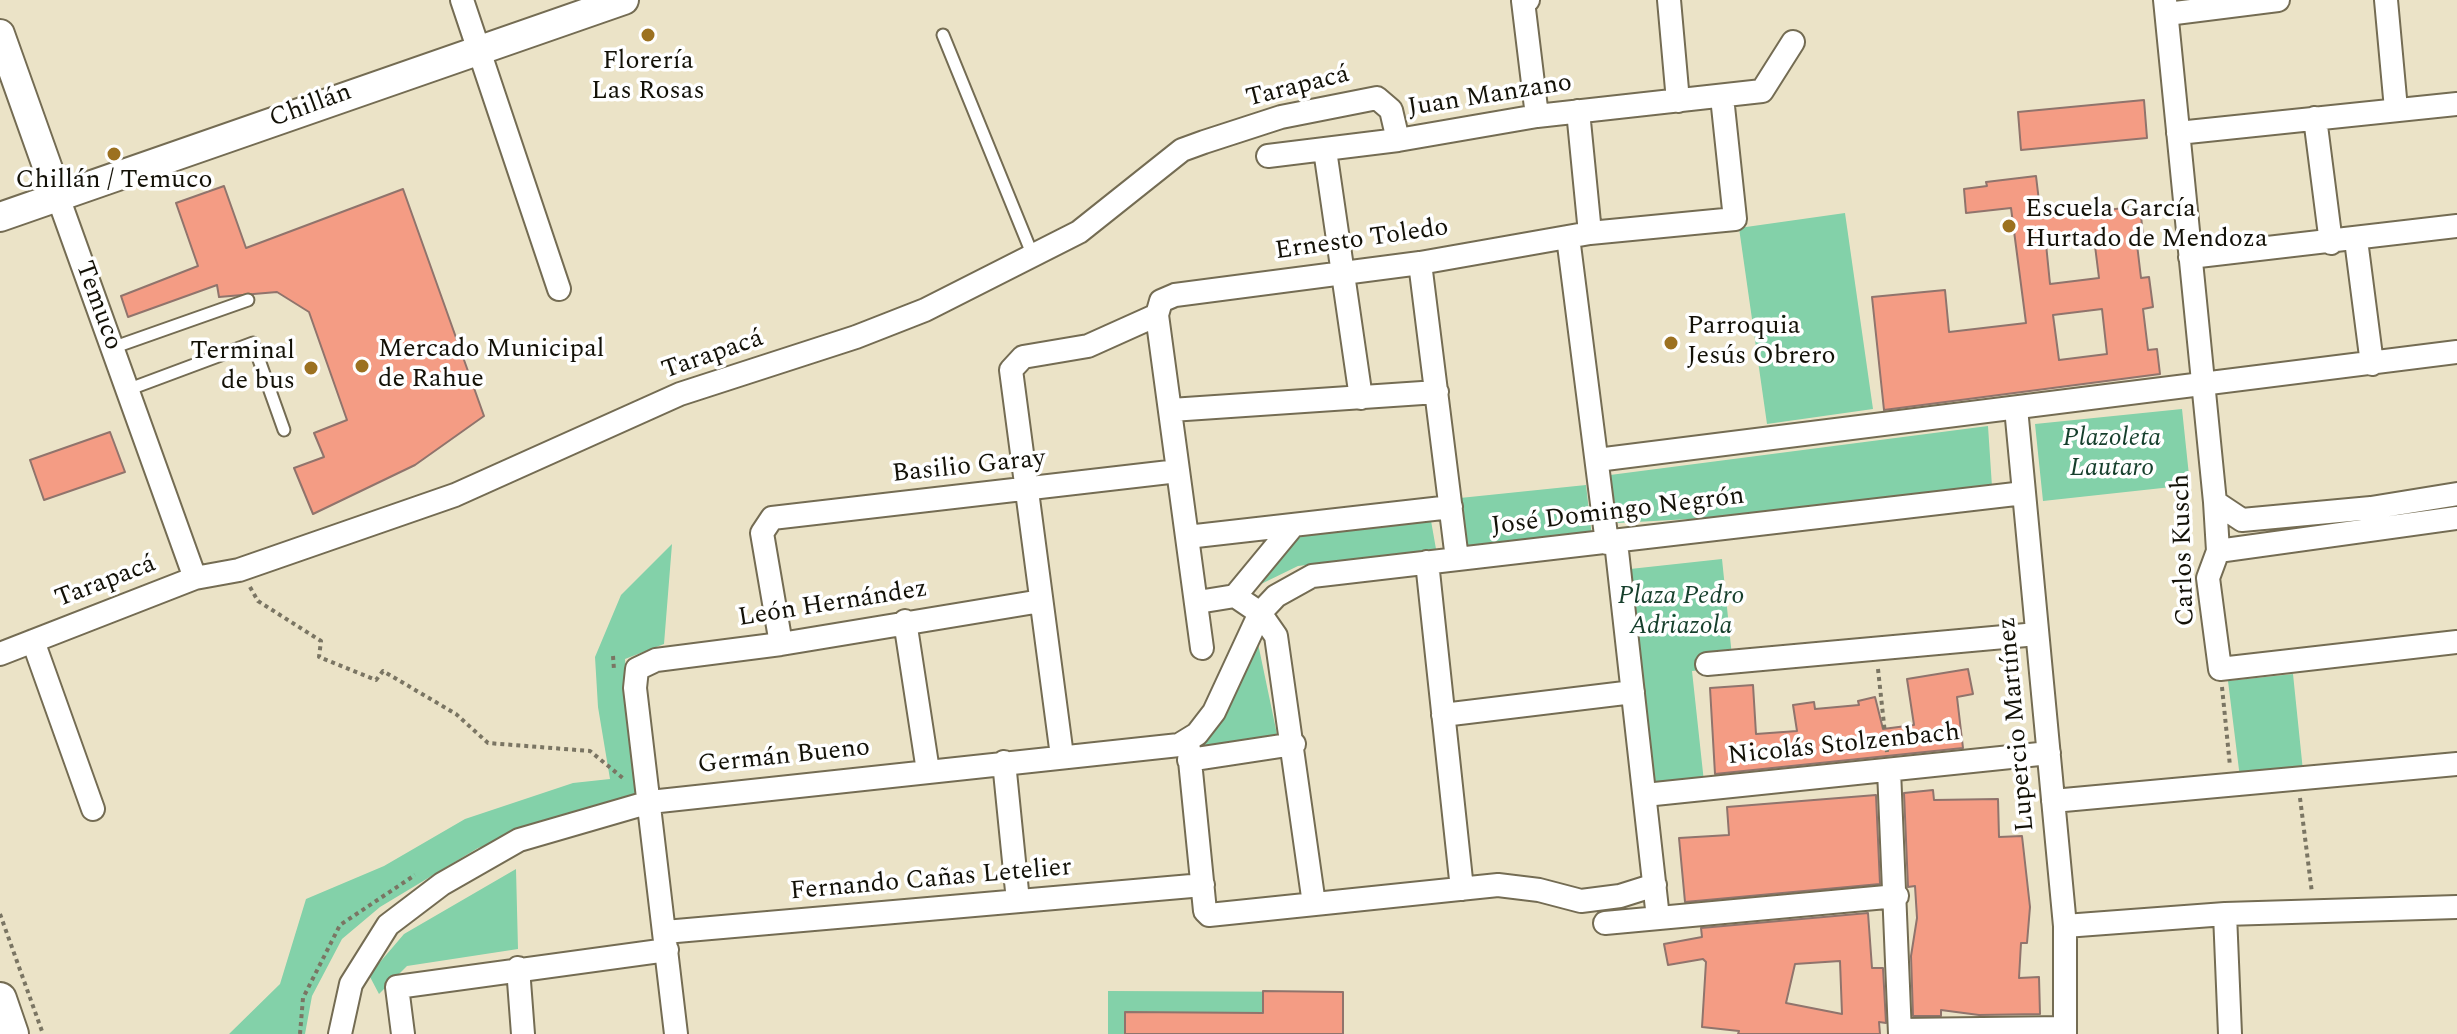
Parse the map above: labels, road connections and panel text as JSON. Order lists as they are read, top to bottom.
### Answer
{
  "streets": {
    "street": [
      "Tarapacá",
      "Juan Manzano",
      "Chillán",
      "Ernesto Toledo",
      "Temuco",
      "Basilio Garay",
      "José Domingo Negrón",
      "Carlos Kusch",
      "León Hernández",
      "Lupercio Martínez",
      "Nicolás Stolzenbach",
      "Germán Bueno",
      "Fernando Cañas Letelier"
    ]
  },
  "crossings": [
    ["Tarapacá", "Juan Manzano"],
    ["Tarapacá", "Temuco"],
    ["Juan Manzano", "Ernesto Toledo"],
    ["Chillán", "Temuco"],
    ["Ernesto Toledo", "Basilio Garay"],
    ["Basilio Garay", "León Hernández"],
    ["José Domingo Negrón", "Lupercio Martínez"],
    ["León Hernández", "Germán Bueno"],
    ["Lupercio Martínez", "Nicolás Stolzenbach"]
  ],
  "parks": ["Plazoleta Lautaro", "Plaza Pedro Adriazola"],
  "places": [
    "Florería Las Rosas",
    "Chillán / Temuco",
    "Escuela García Hurtado de Mendoza",
    "Parroquia Jesús Obrero",
    "Mercado Municipal de Rahue",
    "Terminal de bus"
  ]
}
